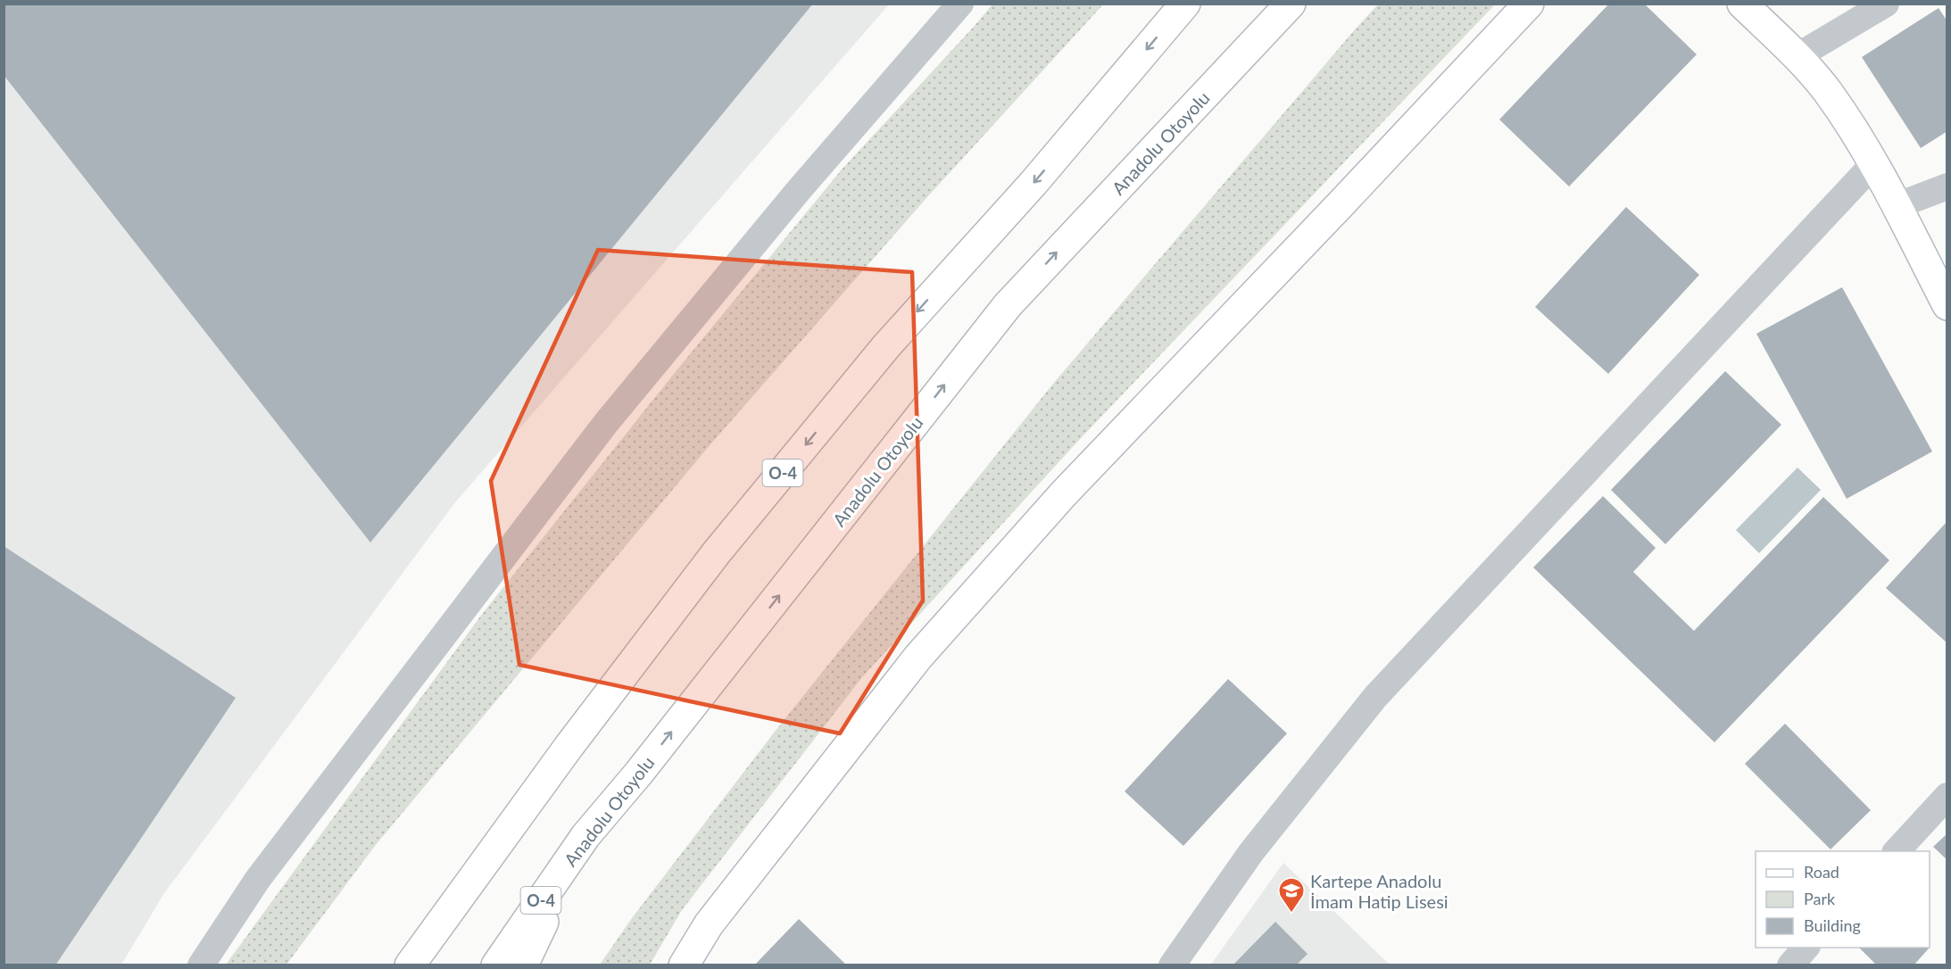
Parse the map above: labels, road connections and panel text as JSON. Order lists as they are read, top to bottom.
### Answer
{
  "streets": {
    "main road": ["Anadolu Otoyolu", "O-4"]
  },
  "places": {
    "school or university": ["Kartepe Anadolu İmam Hatip Lisesi"]
  },
  "legend": ["Road", "Park", "Building"]
}
